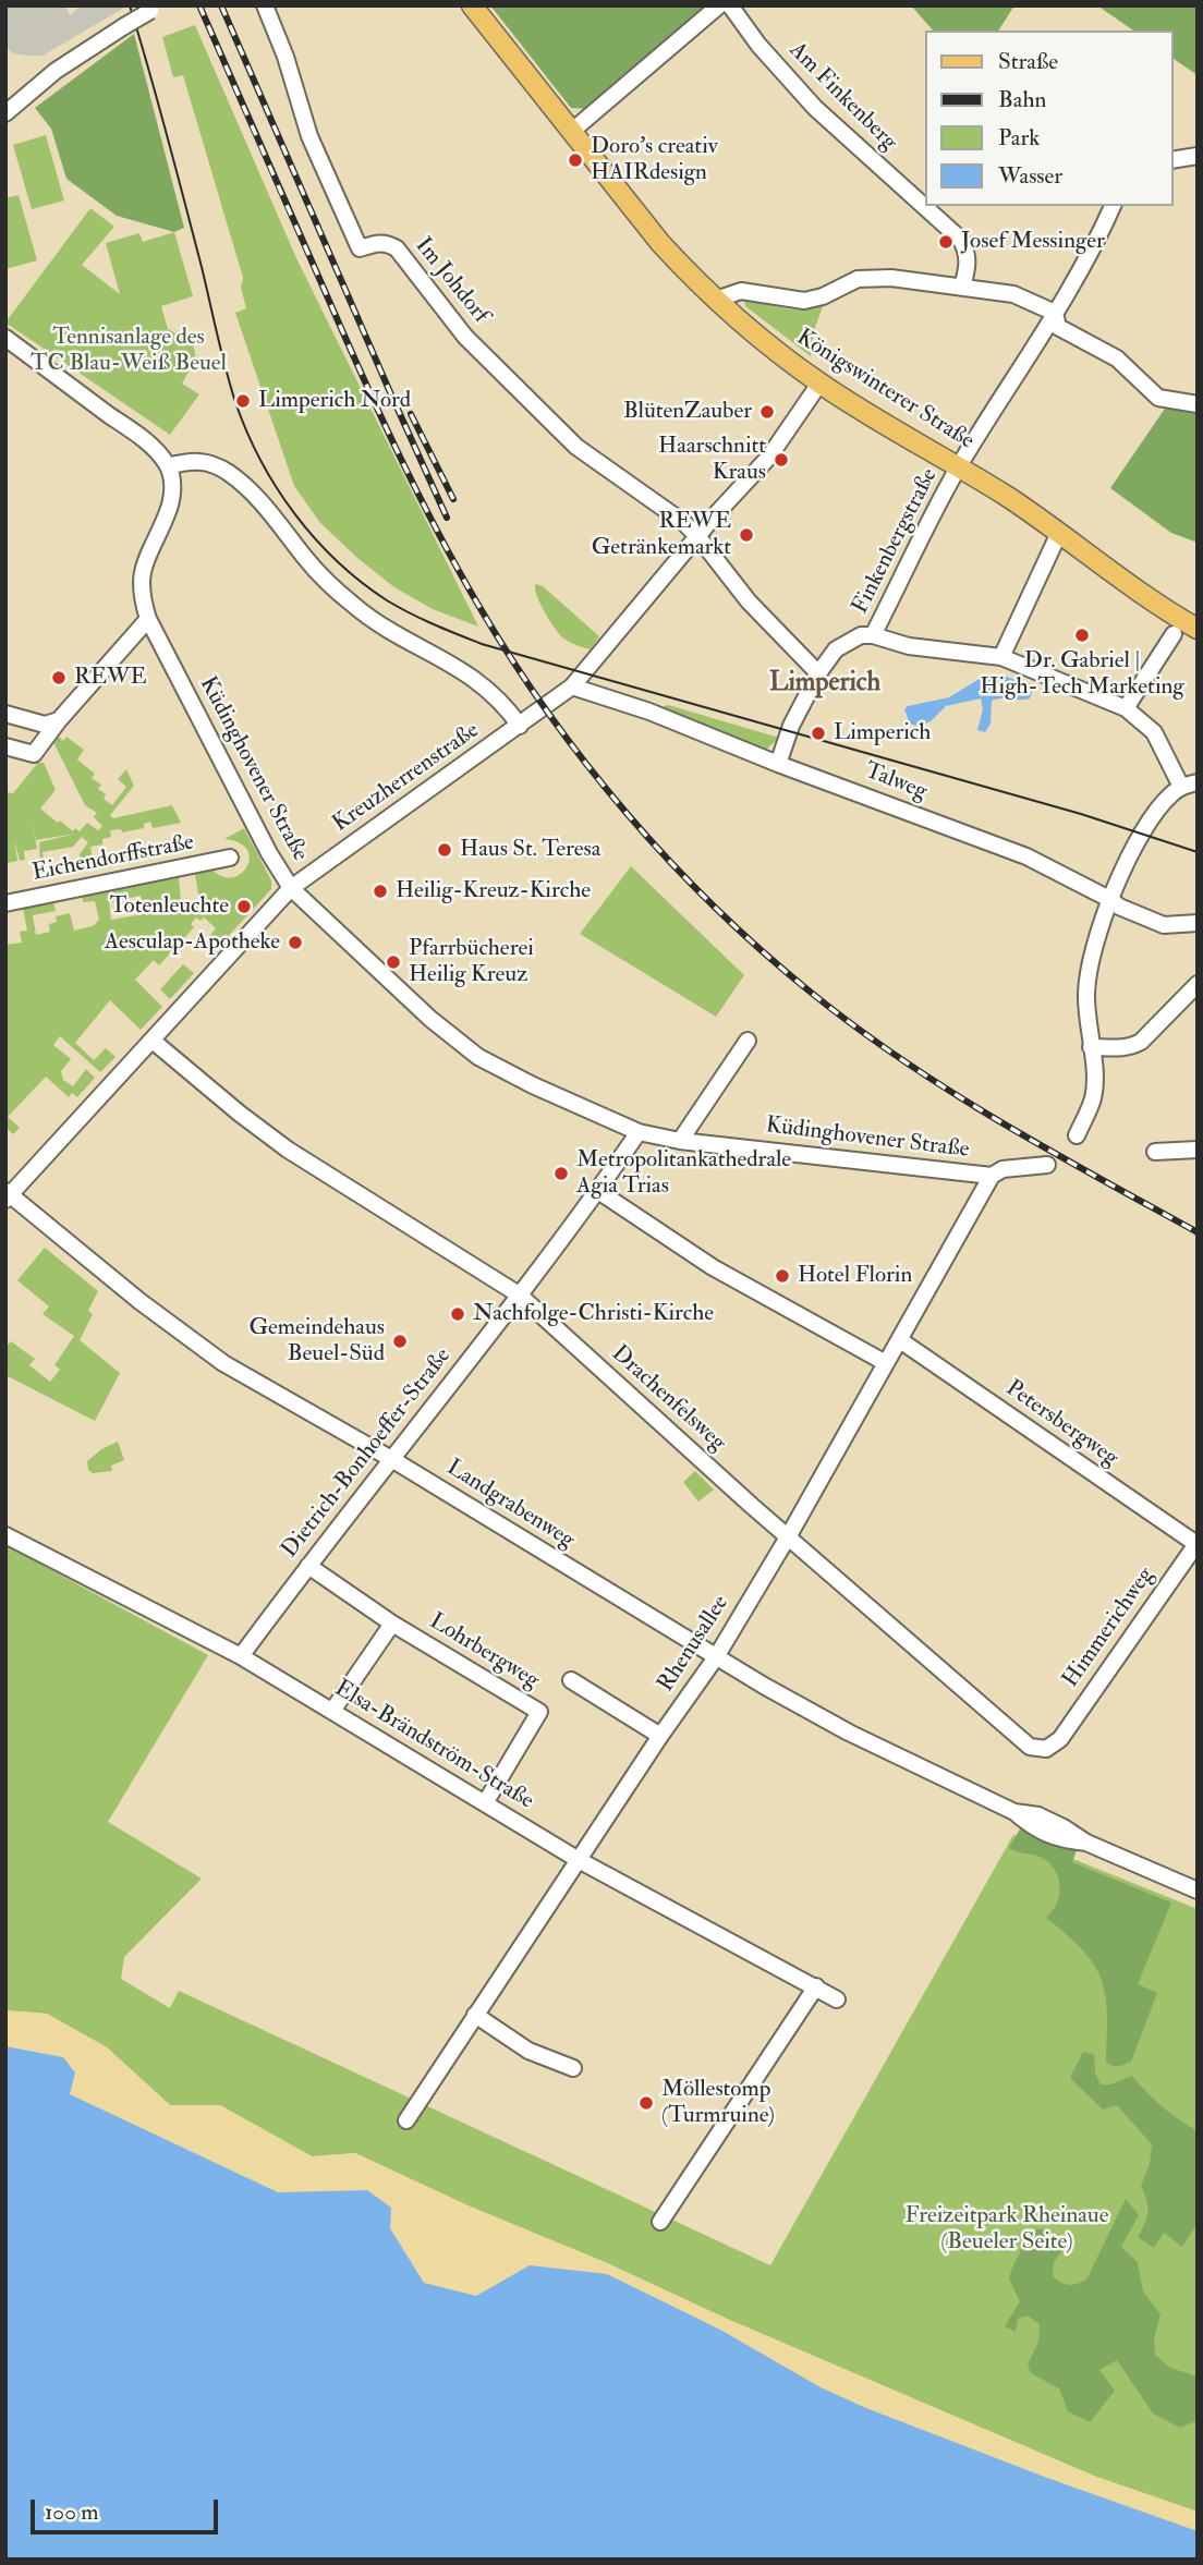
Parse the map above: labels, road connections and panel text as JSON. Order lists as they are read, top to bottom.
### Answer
{
  "streets": {
    "main road": ["Königswinterer Straße"],
    "street": [
      "Am Finkenberg",
      "Im Johdorf",
      "Finkenbergstraße",
      "Küdinghovener Straße",
      "Kreuzherrenstraße",
      "Talweg",
      "Eichendorffstraße",
      "Drachenfelsweg",
      "Petersbergweg",
      "Dietrich-Bonhoeffer-Straße",
      "Landgrabenweg",
      "Himmerichweg",
      "Rhenusallee",
      "Lohrbergweg",
      "Elsa-Brändström-Straße"
    ]
  },
  "crossings": [
    ["Im Johdorf", "Kreuzherrenstraße"],
    ["Königswinterer Straße", "Finkenbergstraße"],
    ["Königswinterer Straße", "Kreuzherrenstraße"],
    ["Finkenbergstraße", "Talweg"],
    ["Küdinghovener Straße", "Kreuzherrenstraße"],
    ["Küdinghovener Straße", "Dietrich-Bonhoeffer-Straße"],
    ["Küdinghovener Straße", "Rhenusallee"],
    ["Kreuzherrenstraße", "Talweg"],
    ["Kreuzherrenstraße", "Drachenfelsweg"],
    ["Kreuzherrenstraße", "Landgrabenweg"],
    ["Drachenfelsweg", "Dietrich-Bonhoeffer-Straße"],
    ["Drachenfelsweg", "Himmerichweg"],
    ["Drachenfelsweg", "Rhenusallee"],
    ["Petersbergweg", "Himmerichweg"],
    ["Petersbergweg", "Rhenusallee"],
    ["Dietrich-Bonhoeffer-Straße", "Landgrabenweg"],
    ["Dietrich-Bonhoeffer-Straße", "Lohrbergweg"],
    ["Dietrich-Bonhoeffer-Straße", "Elsa-Brändström-Straße"],
    ["Landgrabenweg", "Rhenusallee"],
    ["Rhenusallee", "Lohrbergweg"],
    ["Rhenusallee", "Elsa-Brändström-Straße"],
    ["Lohrbergweg", "Elsa-Brändström-Straße"]
  ],
  "districts": ["Limperich"],
  "parks": ["Tennisanlage des TC Blau-Weiß Beuel", "Freizeitpark Rheinaue (Beueler Seite)"],
  "places": [
    "Doro's creativ HAIRdesign",
    "Josef Messinger",
    "Limperich Nord",
    "BlütenZauber",
    "Haarschnitt Kraus",
    "REWE Getränkemarkt",
    "Dr. Gabriel | High-Tech Marketing",
    "REWE",
    "Limperich",
    "Haus St. Teresa",
    "Heilig-Kreuz-Kirche",
    "Totenleuchte",
    "Aesculap-Apotheke",
    "Pfarrbücherei Heilig Kreuz",
    "Metropolitankathedrale Agia Trias",
    "Hotel Florin",
    "Nachfolge-Christi-Kirche",
    "Gemeindehaus Beuel-Süd",
    "Möllestomp (Turmruine)"
  ],
  "legend": [
    "Straße",
    "Bahn",
    "Park",
    "Wasser"
  ],
  "scale_bar": "100 m"
}
